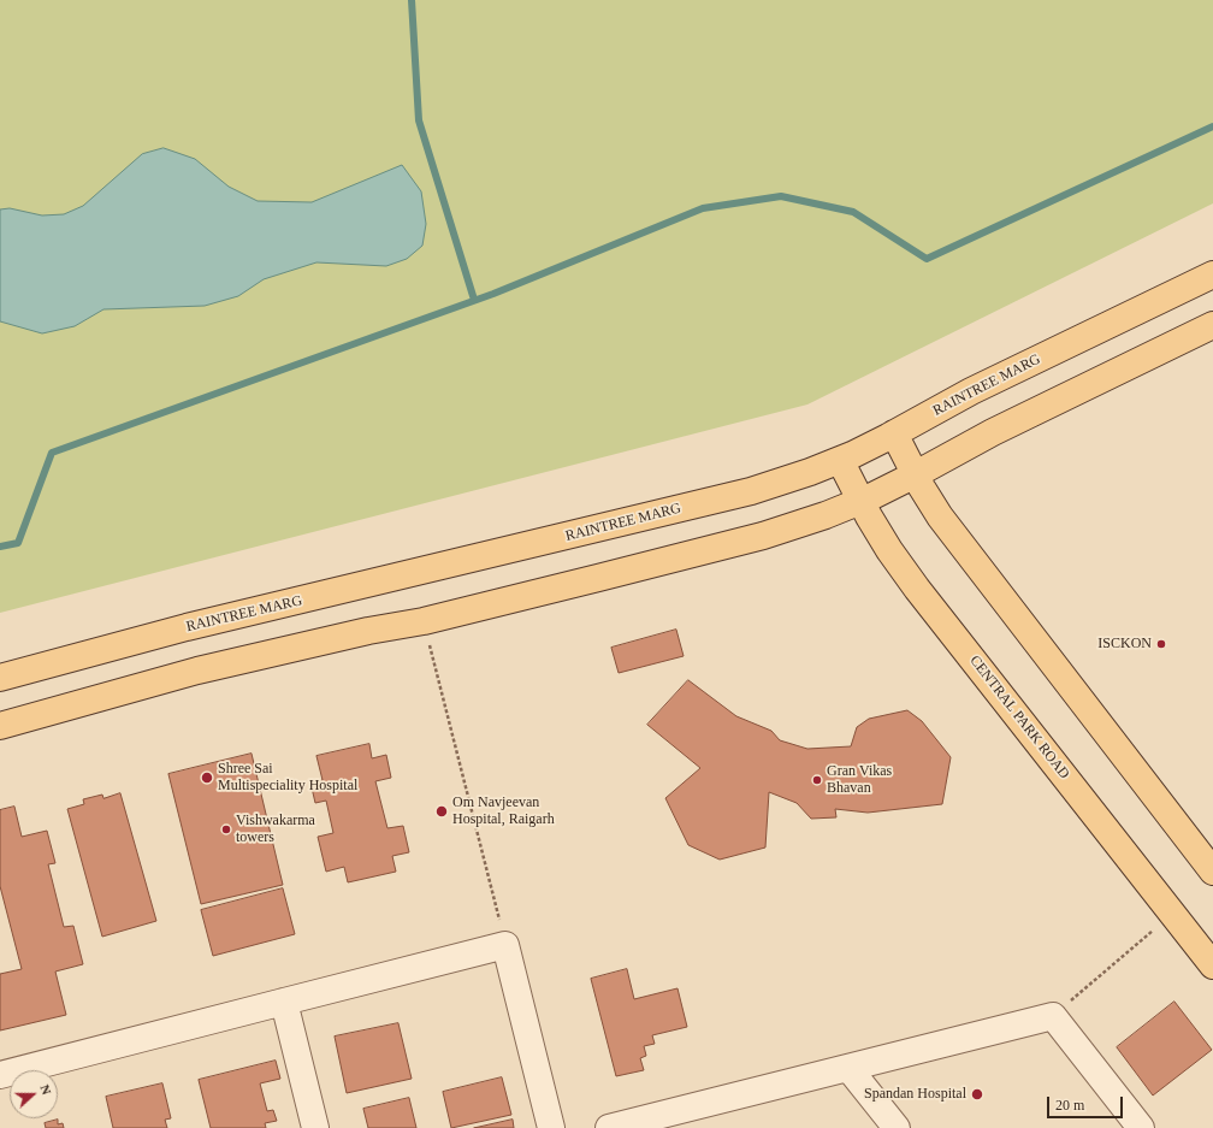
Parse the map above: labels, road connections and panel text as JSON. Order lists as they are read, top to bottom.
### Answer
{
  "streets": {
    "main road": ["RAINTREE MARG", "CENTRAL PARK ROAD"]
  },
  "crossings": [
    ["RAINTREE MARG", "CENTRAL PARK ROAD"]
  ],
  "places": [
    "ISCKON",
    "Shree Sai Multispeciality Hospital",
    "Gran Vikas Bhavan",
    "Om Navjeevan Hospital, Raigarh",
    "Vishwakarma towers",
    "Spandan Hospital"
  ],
  "scale_bar": "20 m",
  "north": "right"
}
